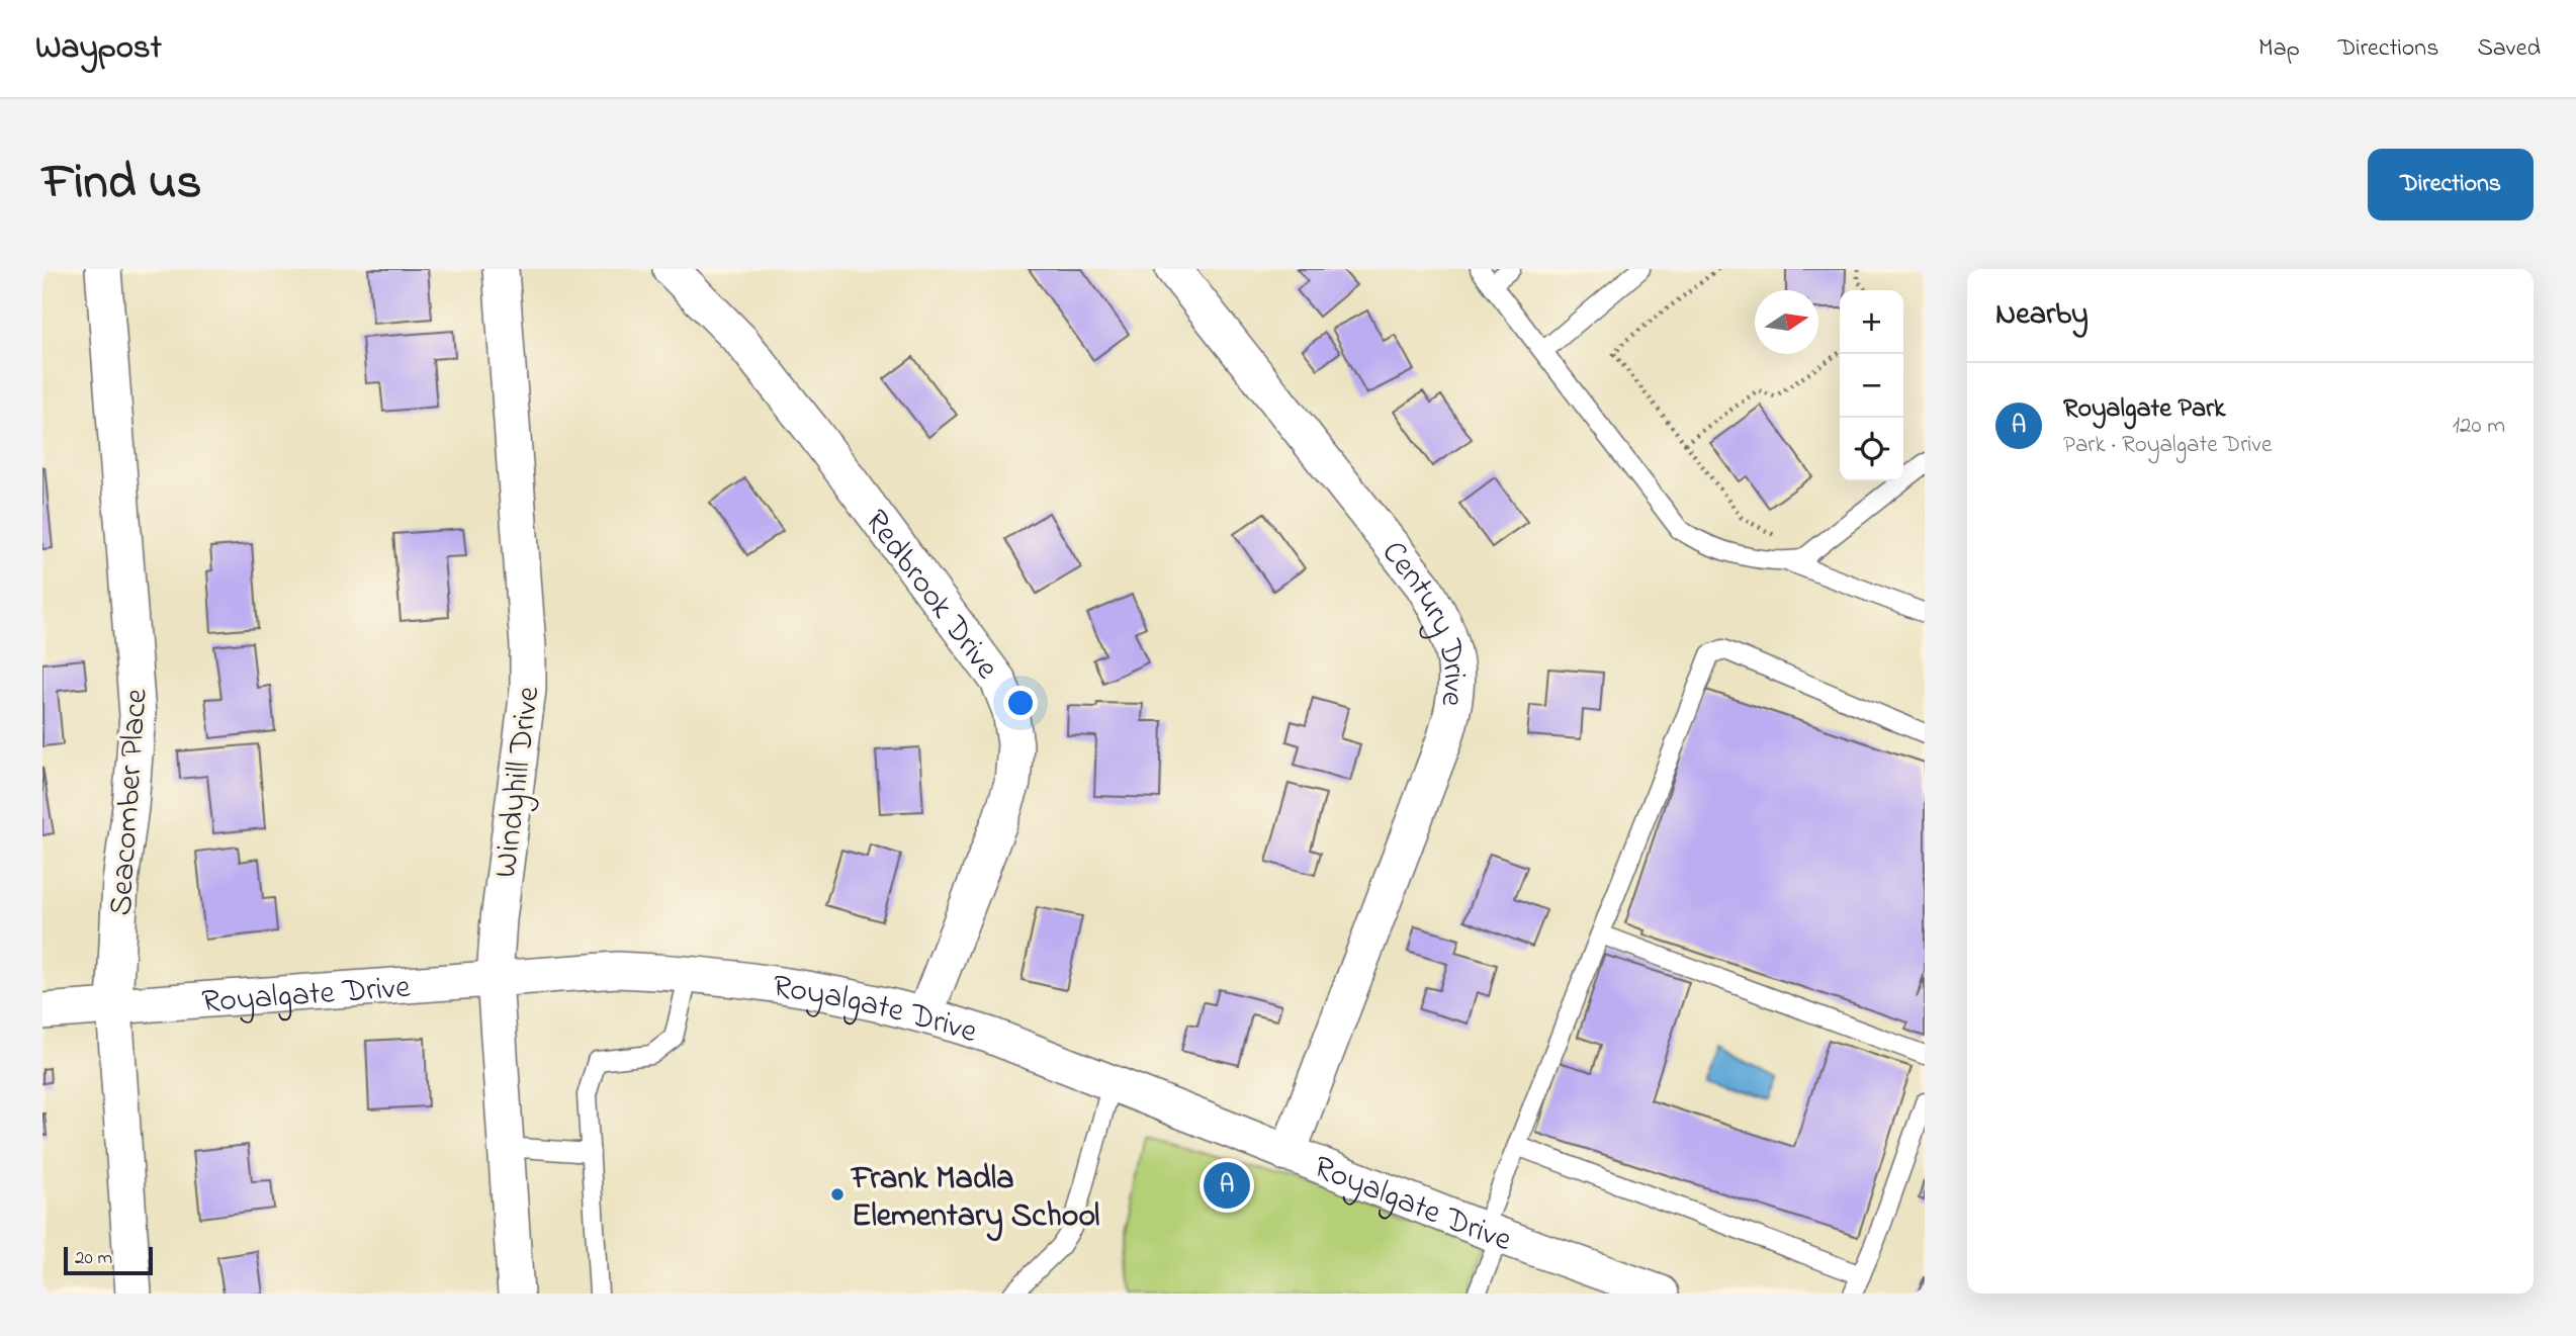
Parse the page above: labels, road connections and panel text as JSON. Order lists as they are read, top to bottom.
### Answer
{
  "streets": {
    "street": [
      "Redbrook Drive",
      "Century Drive",
      "Windyhill Drive",
      "Seacomber Place",
      "Royalgate Drive"
    ]
  },
  "crossings": [
    ["Redbrook Drive", "Royalgate Drive"],
    ["Century Drive", "Royalgate Drive"],
    ["Windyhill Drive", "Royalgate Drive"],
    ["Seacomber Place", "Royalgate Drive"]
  ],
  "places": ["Frank Madla Elementary School"],
  "scale_bar": "20 m",
  "north": "right",
  "page": {
    "header": "Waypost",
    "nav": ["Map", "Directions", "Saved"],
    "title": "Find us",
    "buttons": "Directions",
    "heading": "Nearby",
    "map_buttons": ["+", "−"],
    "list": [
      {
        "mark": "A",
        "name": "Royalgate Park",
        "note": "Park · Royalgate Drive",
        "value": "120 m"
      }
    ],
    "pins": "A",
    "scale": "20 m"
  }
}
